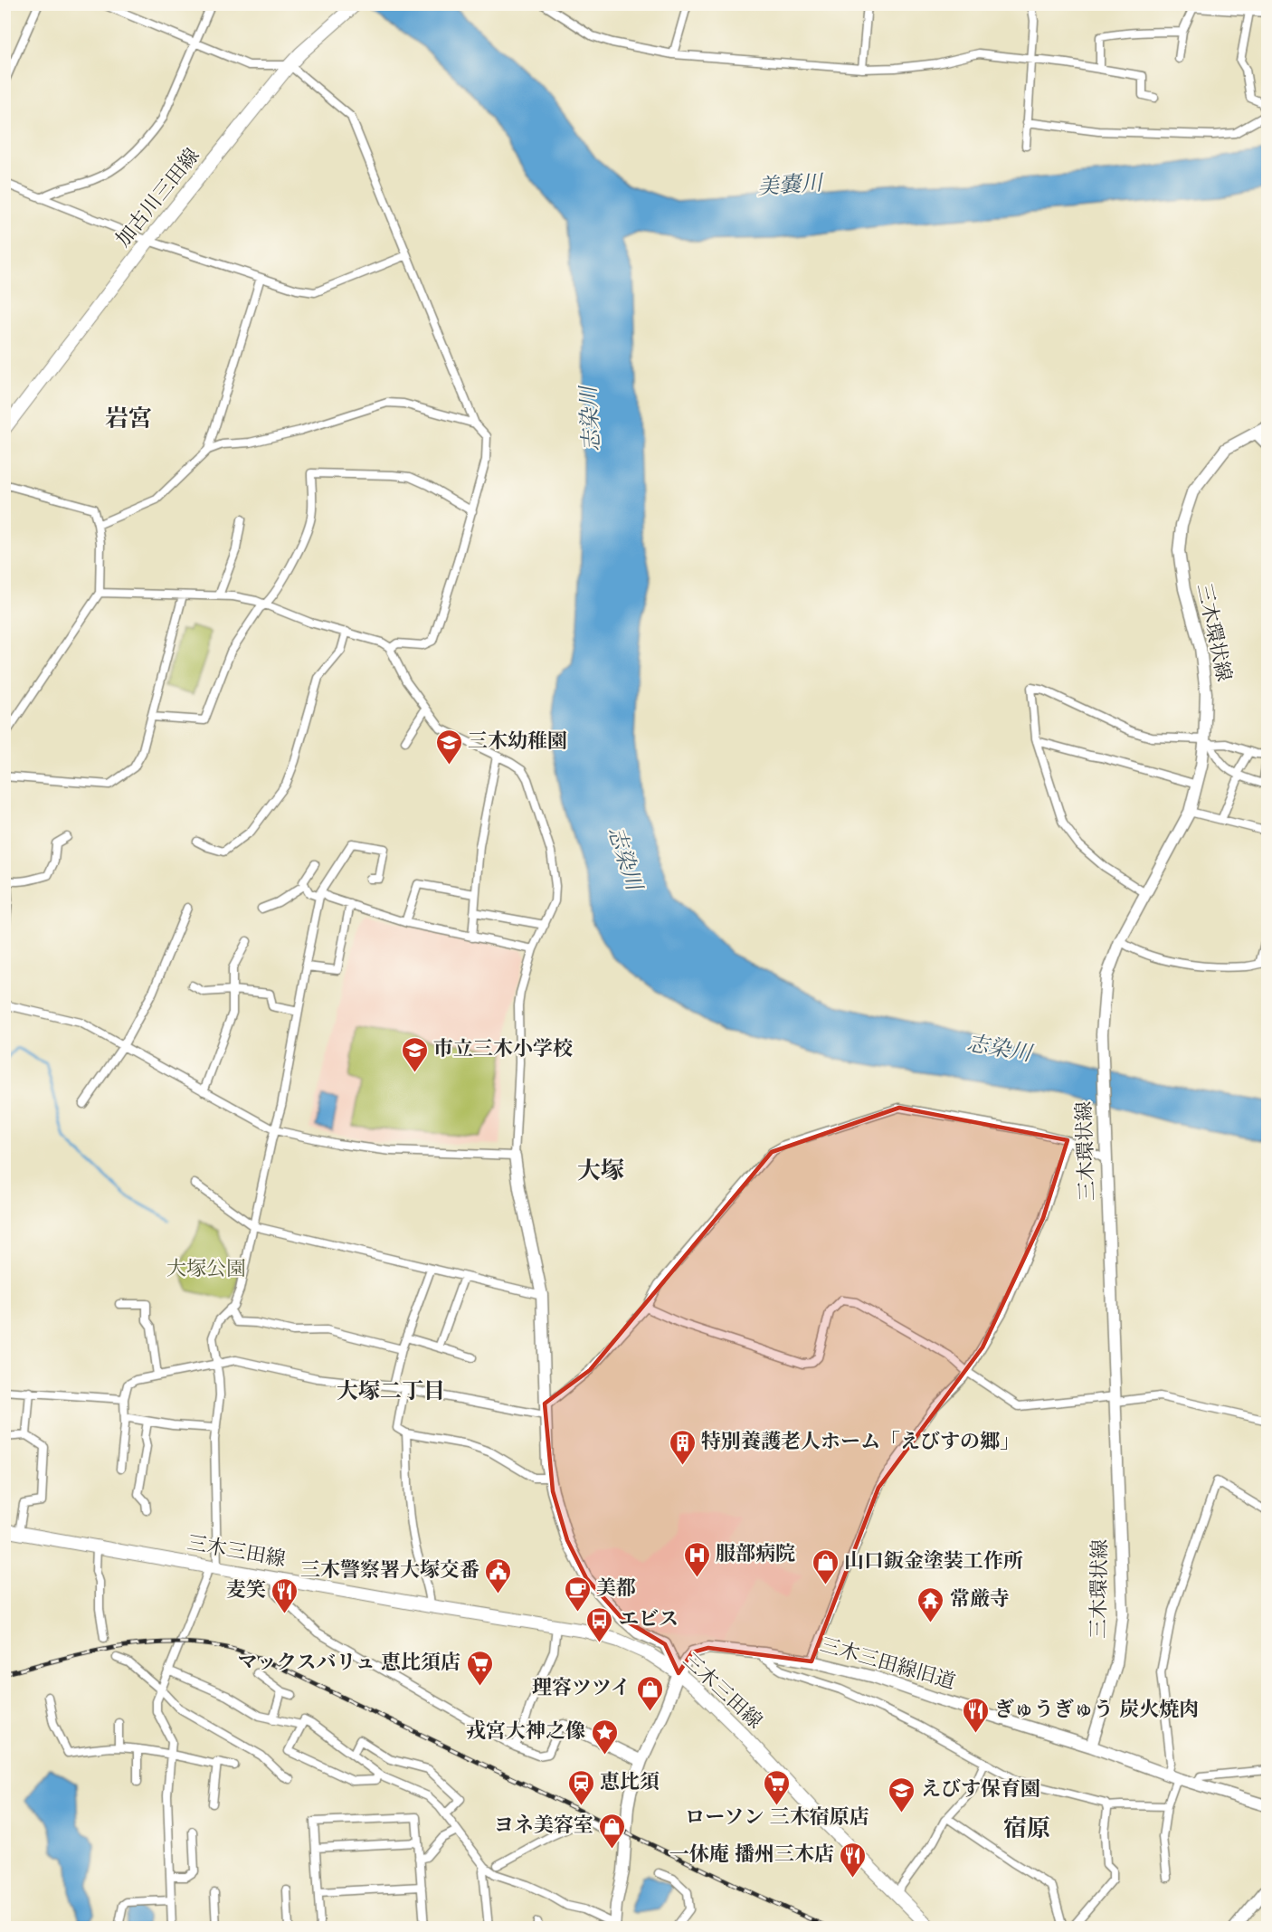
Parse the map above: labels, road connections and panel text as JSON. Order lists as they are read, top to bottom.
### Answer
{
  "streets": {
    "main road": [
      "加古川三田線",
      "三木環状線",
      "三木三田線",
      "三木三田線旧道"
    ]
  },
  "crossings": [
    ["三木環状線", "三木三田線旧道"],
    ["三木三田線", "三木三田線旧道"]
  ],
  "districts": [
    "岩宮",
    "大塚",
    "大塚二丁目",
    "宿原"
  ],
  "water": ["美嚢川", "志染川"],
  "parks": ["大塚公園"],
  "places": {
    "school or university": ["三木幼稚園", "市立三木小学校", "えびす保育園"],
    "building": ["特別養護老人ホーム「えびすの郷」"],
    "hospital": ["服部病院"],
    "shop": ["山口鈑金塗装工作所", "理容ツツイ", "ヨネ美容室"],
    "public building": ["三木警察署大塚交番"],
    "cafe": ["美都"],
    "restaurant": ["麦笑", "ぎゅうぎゅう 炭火焼肉", "一休庵 播州三木店"],
    "temple": ["常厳寺"],
    "bus stop": ["エビス"],
    "supermarket": ["マックスバリュ 恵比須店", "ローソン 三木宿原店"],
    "place": ["戎宮大神之像"],
    "station": ["恵比須"]
  }
}
